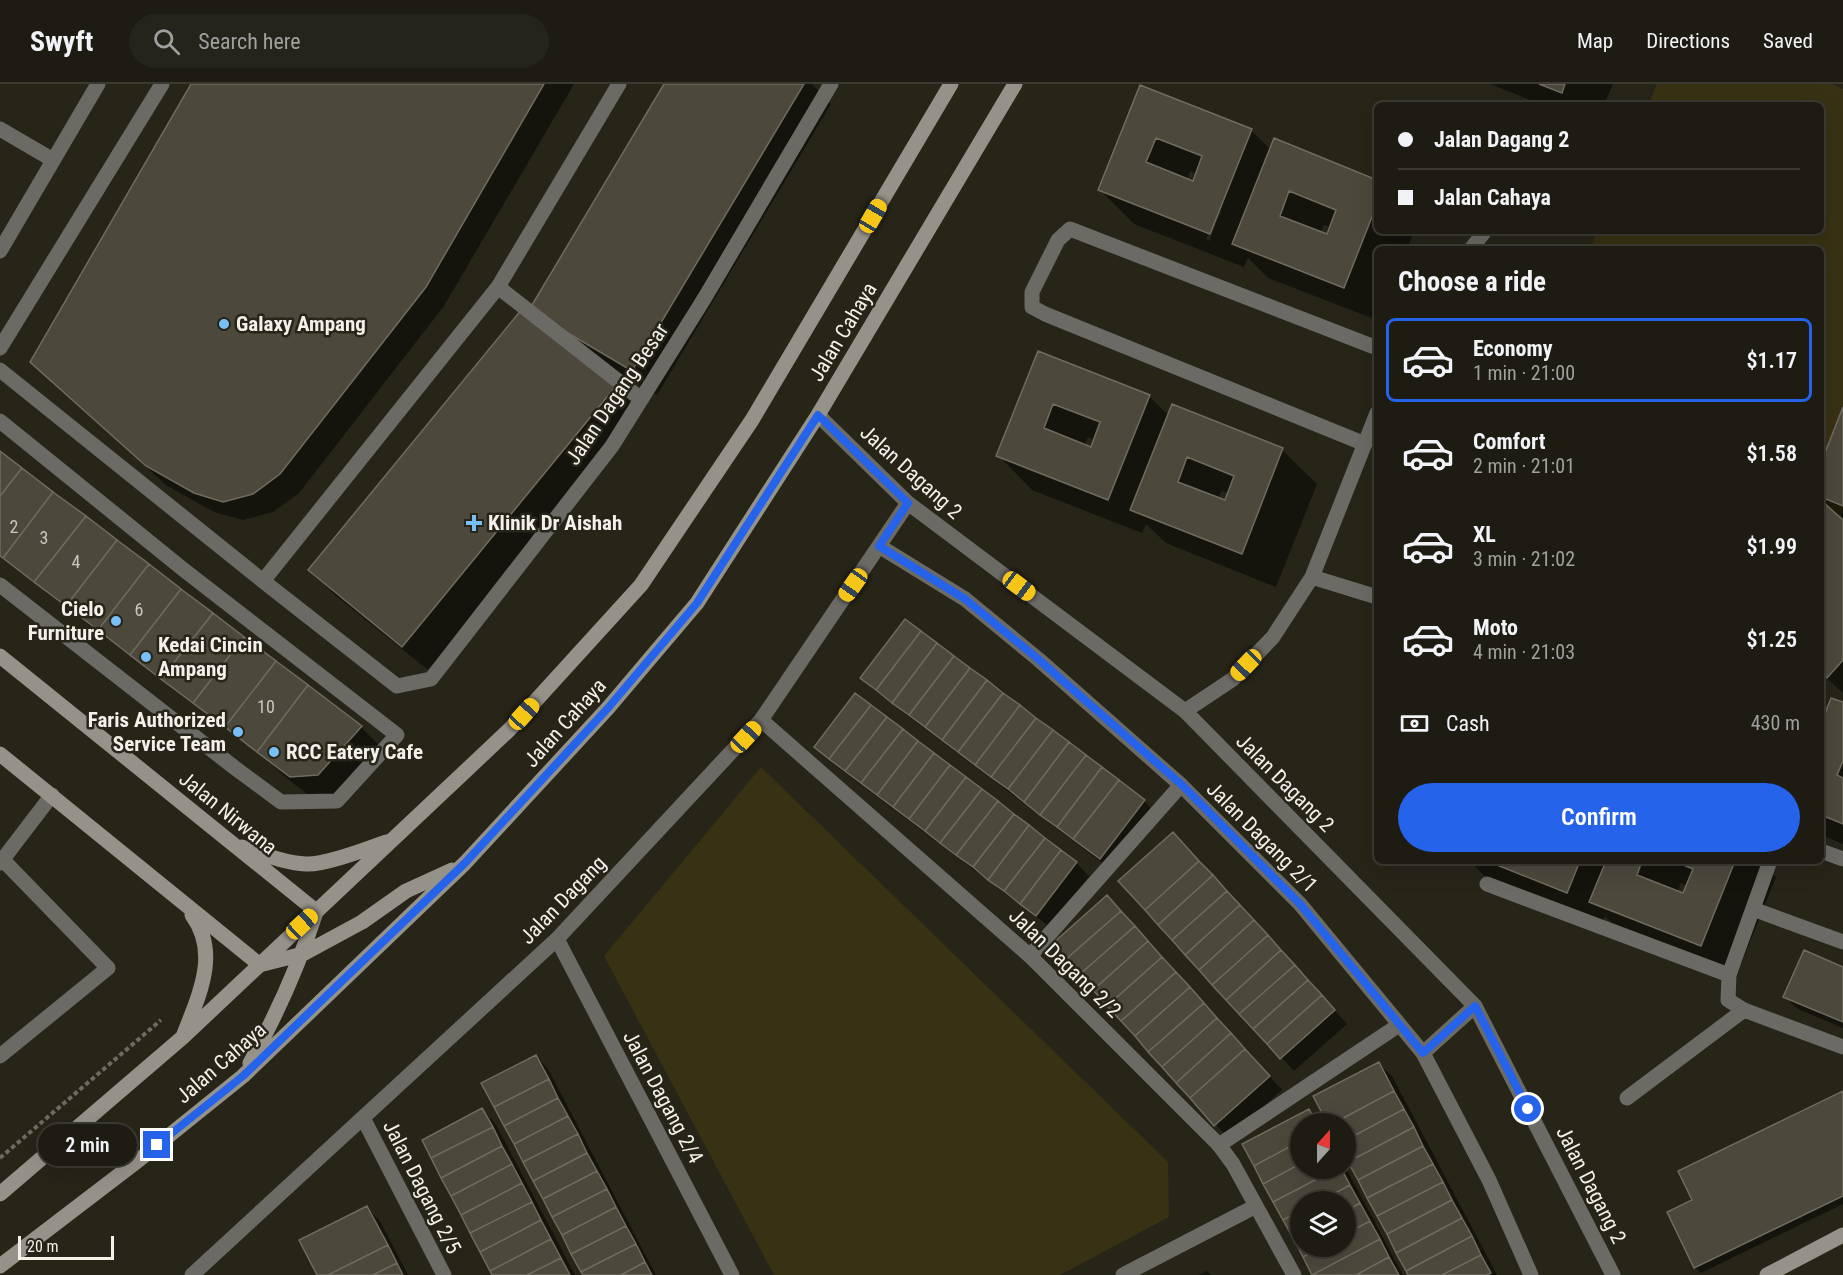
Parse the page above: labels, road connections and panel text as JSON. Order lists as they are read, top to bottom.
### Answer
{
  "streets": {
    "main road": ["Jalan Cahaya", "Jalan Nirwana"],
    "street": [
      "Jalan Dagang Besar",
      "Jalan Dagang 2",
      "Jalan Dagang 2/1",
      "Jalan Dagang",
      "Jalan Dagang 2/2",
      "Jalan Dagang 2/4",
      "Jalan Dagang 2/5"
    ]
  },
  "crossings": [
    ["Jalan Cahaya", "Jalan Dagang 2"],
    ["Jalan Cahaya", "Jalan Nirwana"],
    ["Jalan Dagang 2", "Jalan Dagang"],
    ["Jalan Dagang 2/1", "Jalan Dagang"],
    ["Jalan Dagang", "Jalan Dagang 2/2"],
    ["Jalan Dagang", "Jalan Dagang 2/4"],
    ["Jalan Dagang", "Jalan Dagang 2/5"]
  ],
  "places": {
    "other": [
      "Galaxy Ampang",
      "Cielo Furniture",
      "Kedai Cincin Ampang",
      "Faris Authorized Service Team",
      "RCC Eatery Cafe"
    ],
    "health": ["Klinik Dr Aishah"]
  },
  "house_numbers": [
    "2",
    "3",
    "4",
    "6",
    "10"
  ],
  "scale_bar": "20 m",
  "north": "top",
  "page": {
    "header": "Swyft",
    "search": "Search here",
    "nav": ["Map", "Directions", "Saved"],
    "banner": ["Jalan Dagang 2", "Jalan Cahaya"],
    "heading": "Choose a ride",
    "list": [
      {
        "name": "Economy",
        "note": "1 min · 21:00",
        "value": "$1.17"
      },
      {
        "name": "Comfort",
        "note": "2 min · 21:01",
        "value": "$1.58"
      },
      {
        "name": "XL",
        "note": "3 min · 21:02",
        "value": "$1.99"
      },
      {
        "name": "Moto",
        "note": "4 min · 21:03",
        "value": "$1.25"
      }
    ],
    "pay": ["Cash", "430 m"],
    "buttons": "Confirm",
    "bubble": "2 min",
    "scale": "20 m"
  }
}
